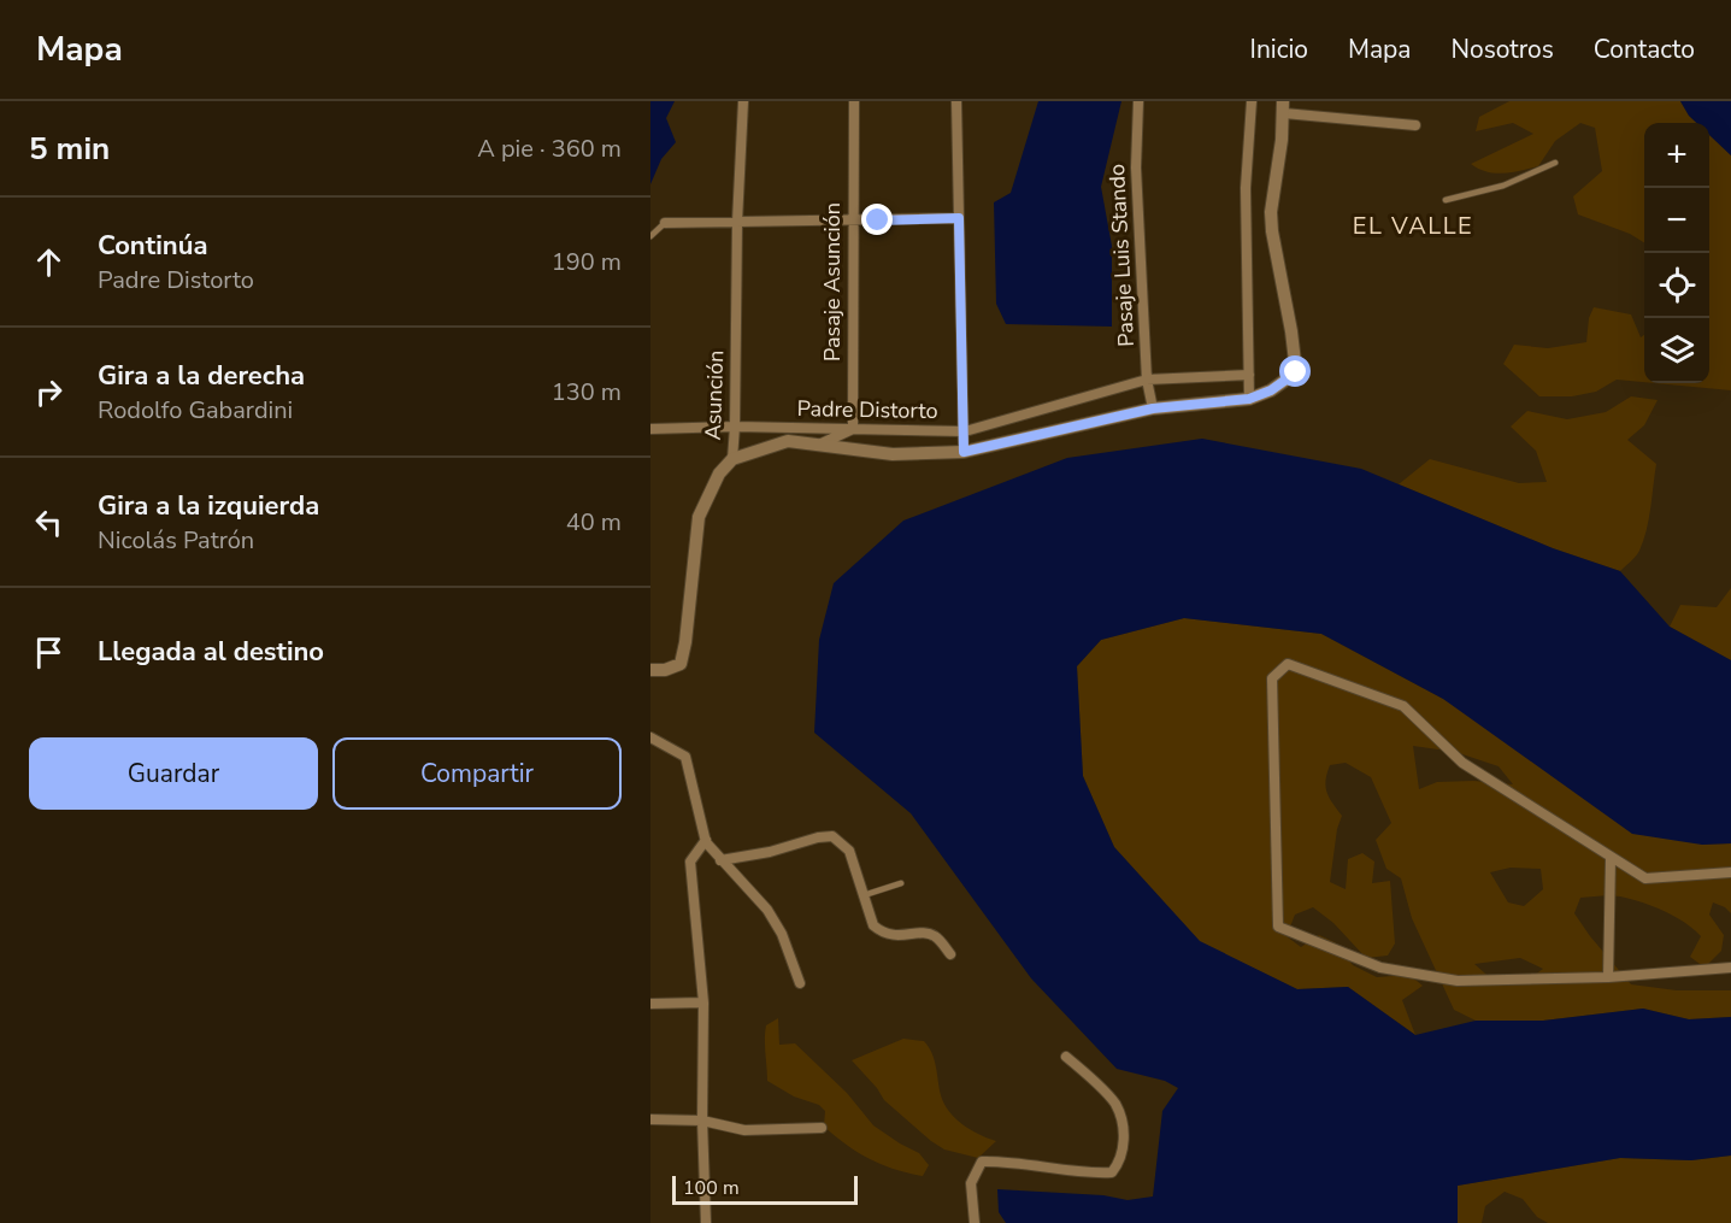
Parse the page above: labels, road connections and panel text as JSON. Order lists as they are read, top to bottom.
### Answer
{
  "streets": {
    "street": [
      "Pasaje Luis Stando",
      "Pasaje Asunción",
      "Asunción",
      "Padre Distorto"
    ]
  },
  "crossings": [
    ["Pasaje Luis Stando", "Padre Distorto"],
    ["Pasaje Asunción", "Padre Distorto"],
    ["Asunción", "Padre Distorto"]
  ],
  "districts": ["EL VALLE"],
  "scale_bar": "100 m",
  "page": {
    "header": "Mapa",
    "nav": [
      "Inicio",
      "Mapa",
      "Nosotros",
      "Contacto"
    ],
    "heading": ["5 min", "A pie · 360 m"],
    "map_buttons": ["+", "−"],
    "list": [
      ["Continúa", "Padre Distorto", "190 m"],
      ["Gira a la derecha", "Rodolfo Gabardini", "130 m"],
      ["Gira a la izquierda", "Nicolás Patrón", "40 m"],
      "Llegada al destino"
    ],
    "buttons": ["Guardar", "Compartir"],
    "scale": "100 m"
  }
}
